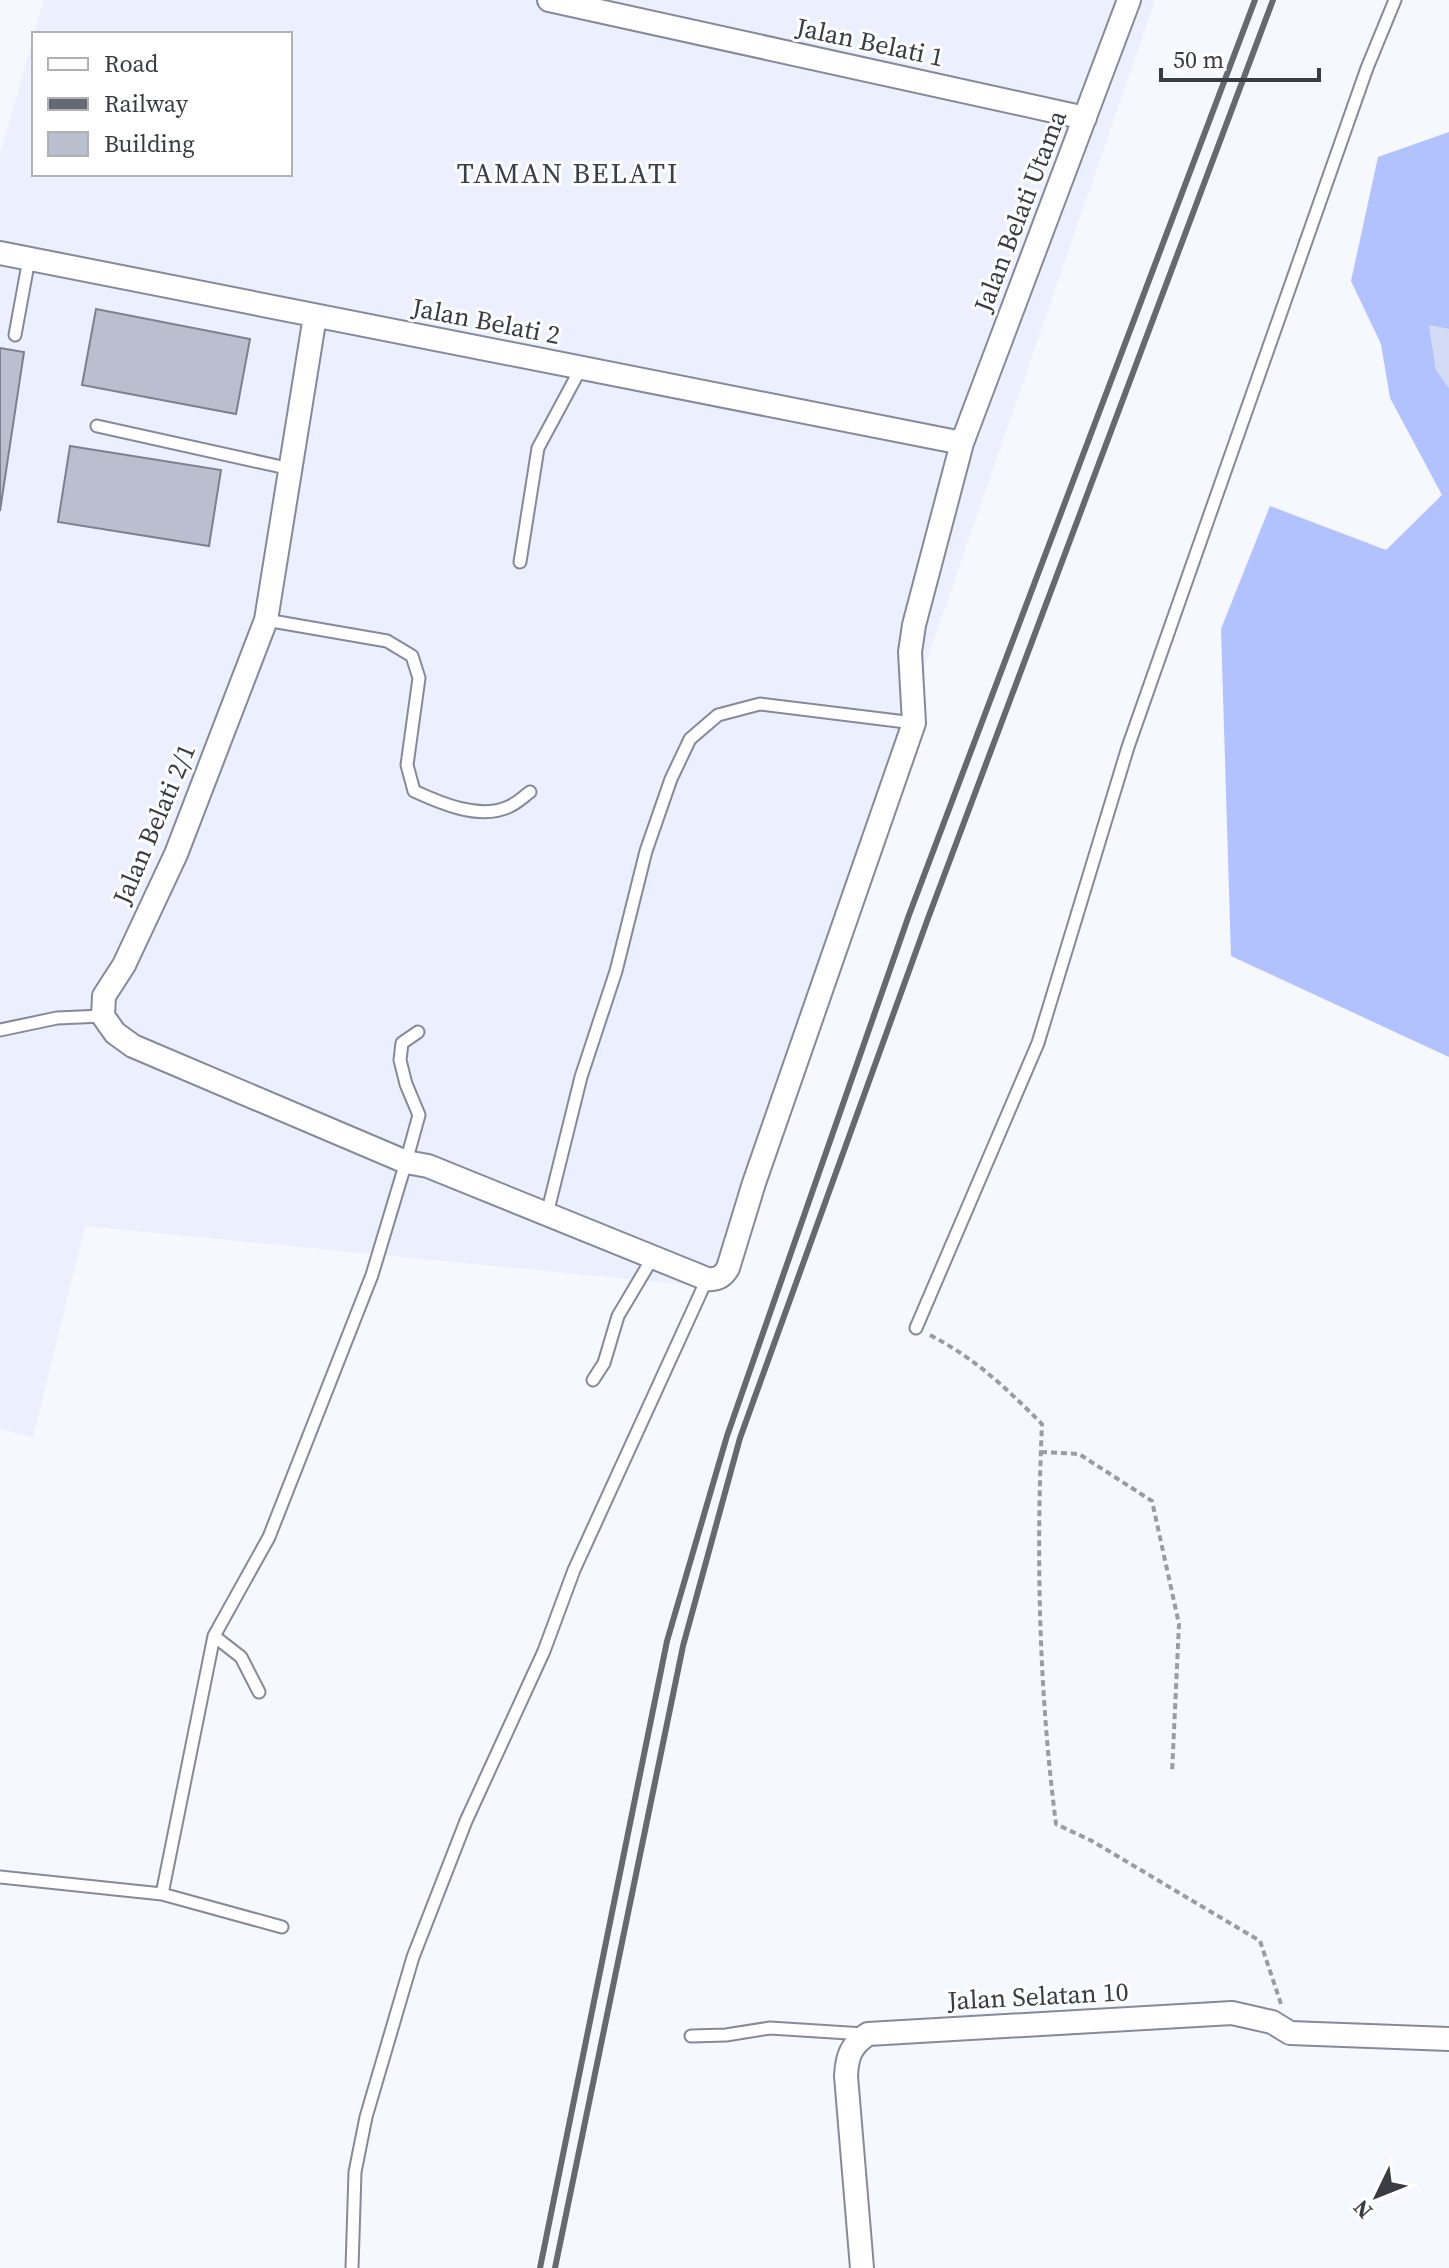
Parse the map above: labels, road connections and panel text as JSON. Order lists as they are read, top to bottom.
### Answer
{
  "streets": {
    "street": [
      "Jalan Belati 1",
      "Jalan Belati Utama",
      "Jalan Belati 2",
      "Jalan Belati 2/1",
      "Jalan Selatan 10"
    ]
  },
  "crossings": [
    ["Jalan Belati 1", "Jalan Belati Utama"],
    ["Jalan Belati Utama", "Jalan Belati 2"],
    ["Jalan Belati 2", "Jalan Belati 2/1"]
  ],
  "districts": ["TAMAN BELATI"],
  "legend": ["Road", "Railway", "Building"],
  "scale_bar": "50 m",
  "north": "bottom left"
}
